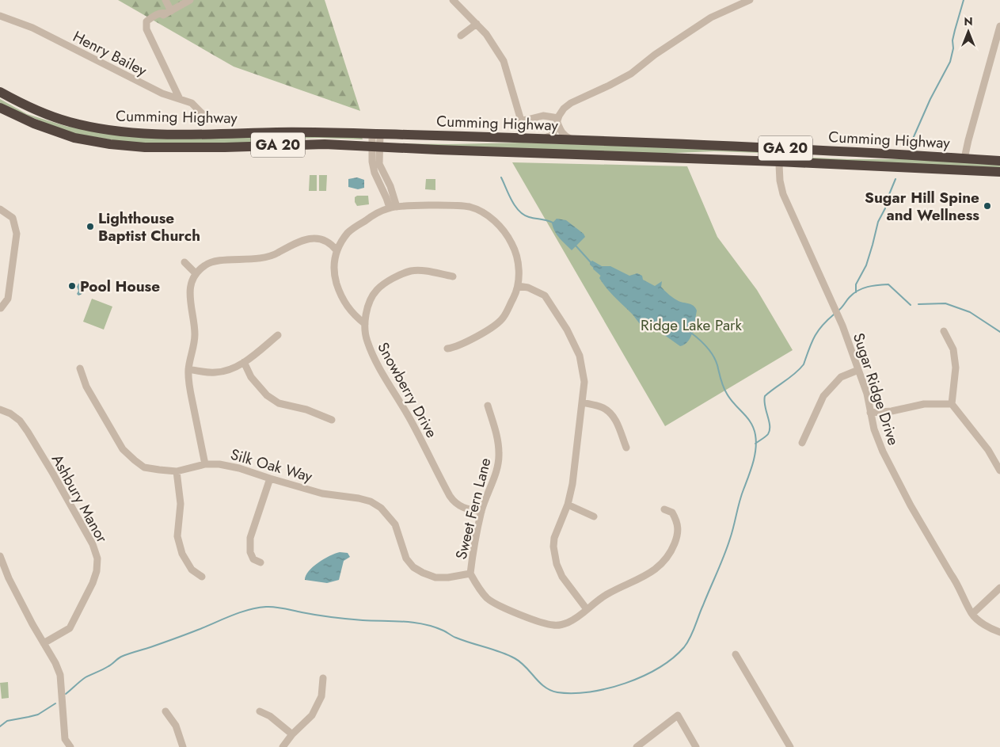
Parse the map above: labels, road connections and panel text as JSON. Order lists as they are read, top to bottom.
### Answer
{
  "streets": {
    "highway": ["Cumming Highway", "GA 20"],
    "street": [
      "Henry Bailey",
      "Sugar Ridge Drive",
      "Snowberry Drive",
      "Silk Oak Way",
      "Ashbury Manor",
      "Sweet Fern Lane"
    ]
  },
  "crossings": [
    ["Cumming Highway", "Sugar Ridge Drive"],
    ["Snowberry Drive", "Sweet Fern Lane"],
    ["Silk Oak Way", "Sweet Fern Lane"]
  ],
  "parks": ["Ridge Lake Park"],
  "places": ["Sugar Hill Spine and Wellness", "Lighthouse Baptist Church", "Pool House"],
  "north": "top"
}
